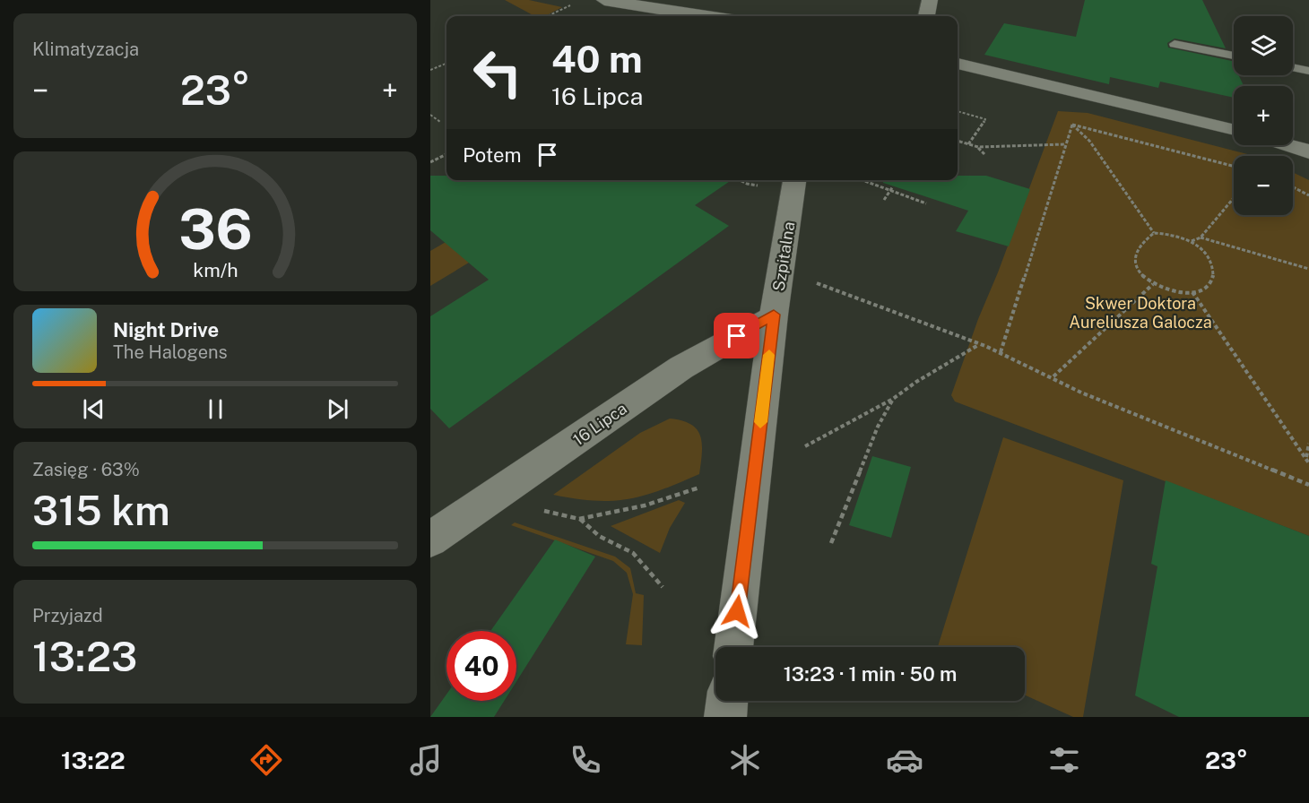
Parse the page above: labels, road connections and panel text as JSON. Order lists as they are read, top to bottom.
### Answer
{
  "streets": {
    "street": ["Szpitalna", "16 Lipca"]
  },
  "crossings": [
    ["Szpitalna", "16 Lipca"]
  ],
  "parks": ["Skwer Doktora Aureliusza Galocza"],
  "page": {
    "tile": [
      "Klimatyzacja",
      ["Zasięg · 63%", "315 km"],
      ["Przyjazd", "13:23"]
    ],
    "map_buttons": ["+", "−"],
    "turn": ["40 m", "16 Lipca"],
    "heat": ["−", "23°", "+"],
    "then": "Potem",
    "song": ["Night Drive", "The Halogens"],
    "limit": "40",
    "trip": "13:23 · 1 min · 50 m",
    "tabs": ["13:22", "23°"],
    "gauge": ["36", "km/h"]
  }
}
